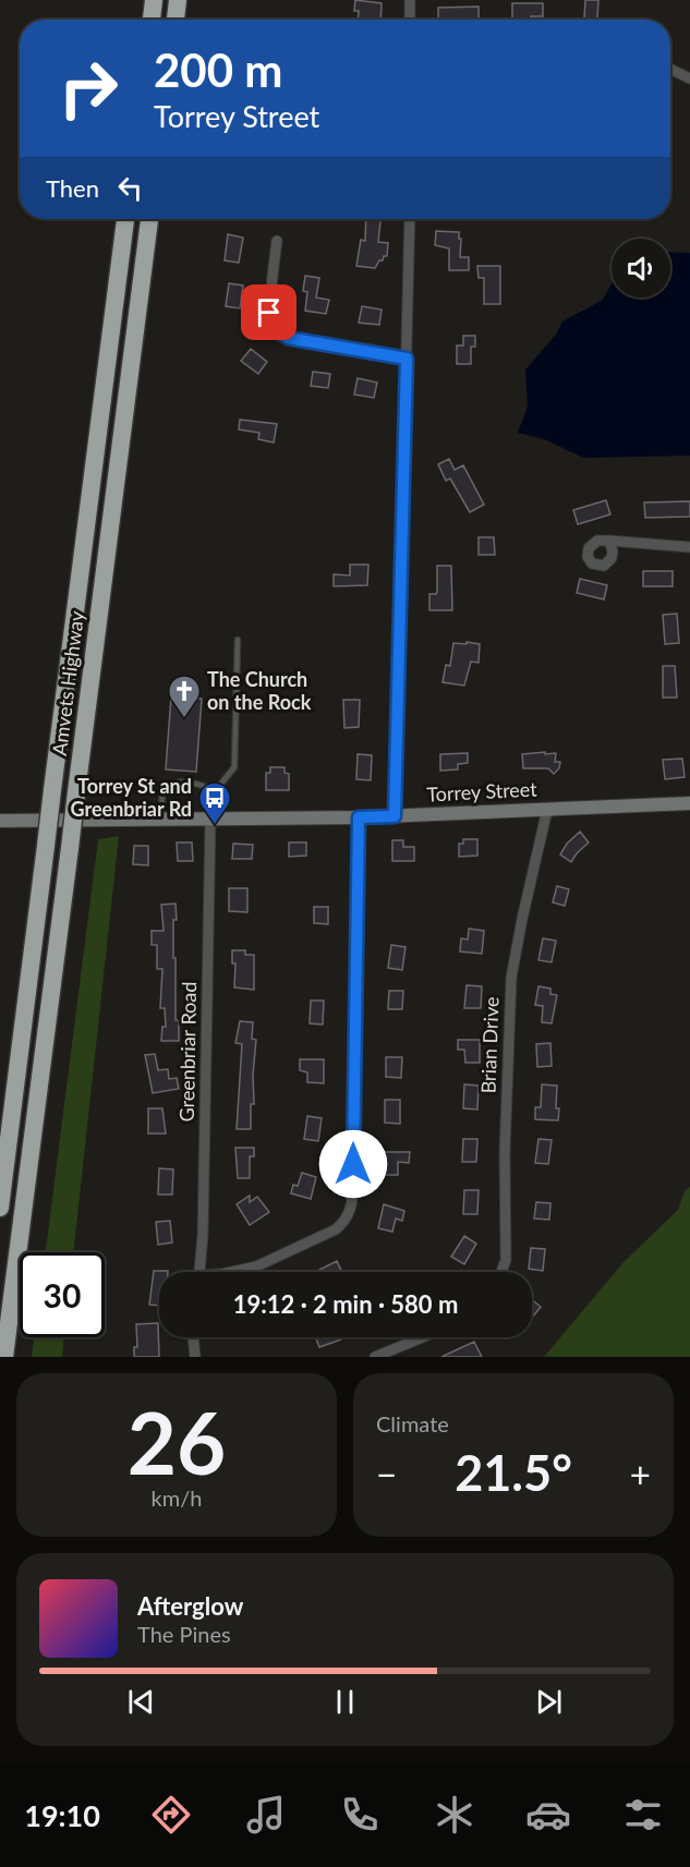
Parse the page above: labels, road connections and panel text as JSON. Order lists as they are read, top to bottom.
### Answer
{
  "streets": {
    "highway": ["Amvets Highway"],
    "main road": ["Torrey Street"],
    "street": ["Brian Drive", "Greenbriar Road"]
  },
  "crossings": [
    ["Torrey Street", "Brian Drive"],
    ["Torrey Street", "Greenbriar Road"]
  ],
  "places": {
    "church": ["The Church on the Rock"],
    "bus stop": ["Torrey St and Greenbriar Rd"]
  },
  "page": {
    "turn": ["200 m", "Torrey Street"],
    "then": "Then",
    "limit": "30",
    "trip": "19:12 · 2 min · 580 m",
    "tile": [
      ["26", "km/h"],
      "Climate"
    ],
    "heat": ["−", "21.5°", "+"],
    "song": ["Afterglow", "The Pines"],
    "tabs": "19:10"
  }
}
